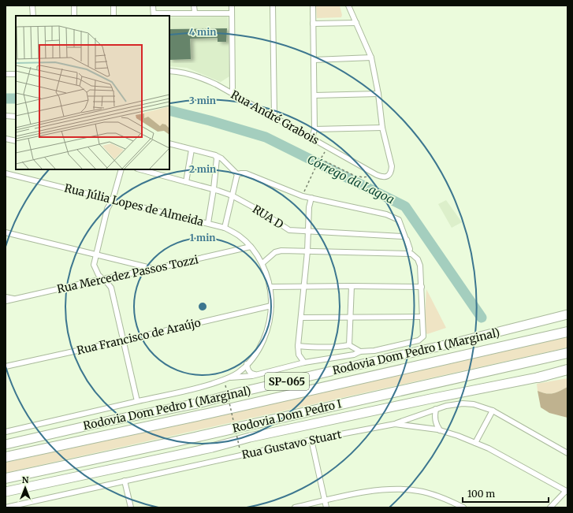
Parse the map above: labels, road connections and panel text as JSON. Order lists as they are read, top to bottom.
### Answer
{
  "streets": {
    "highway": ["Rodovia Dom Pedro I (Marginal)", "SP-065", "Rodovia Dom Pedro I"],
    "street": [
      "Rua André Grabois",
      "Rua Júlia Lopes de Almeida",
      "RUA D",
      "Rua Mercedez Passos Tozzi",
      "Rua Francisco de Araújo",
      "Rua Gustavo Stuart"
    ]
  },
  "crossings": [
    ["Rua Júlia Lopes de Almeida", "Rua Mercedez Passos Tozzi"],
    ["Rua Júlia Lopes de Almeida", "Rua Francisco de Araújo"]
  ],
  "water": ["Córrego da Lagoa"],
  "scale_bar": "100 m",
  "north": "top",
  "rings": [
    "4 min",
    "3 min",
    "2 min",
    "1 min"
  ]
}
